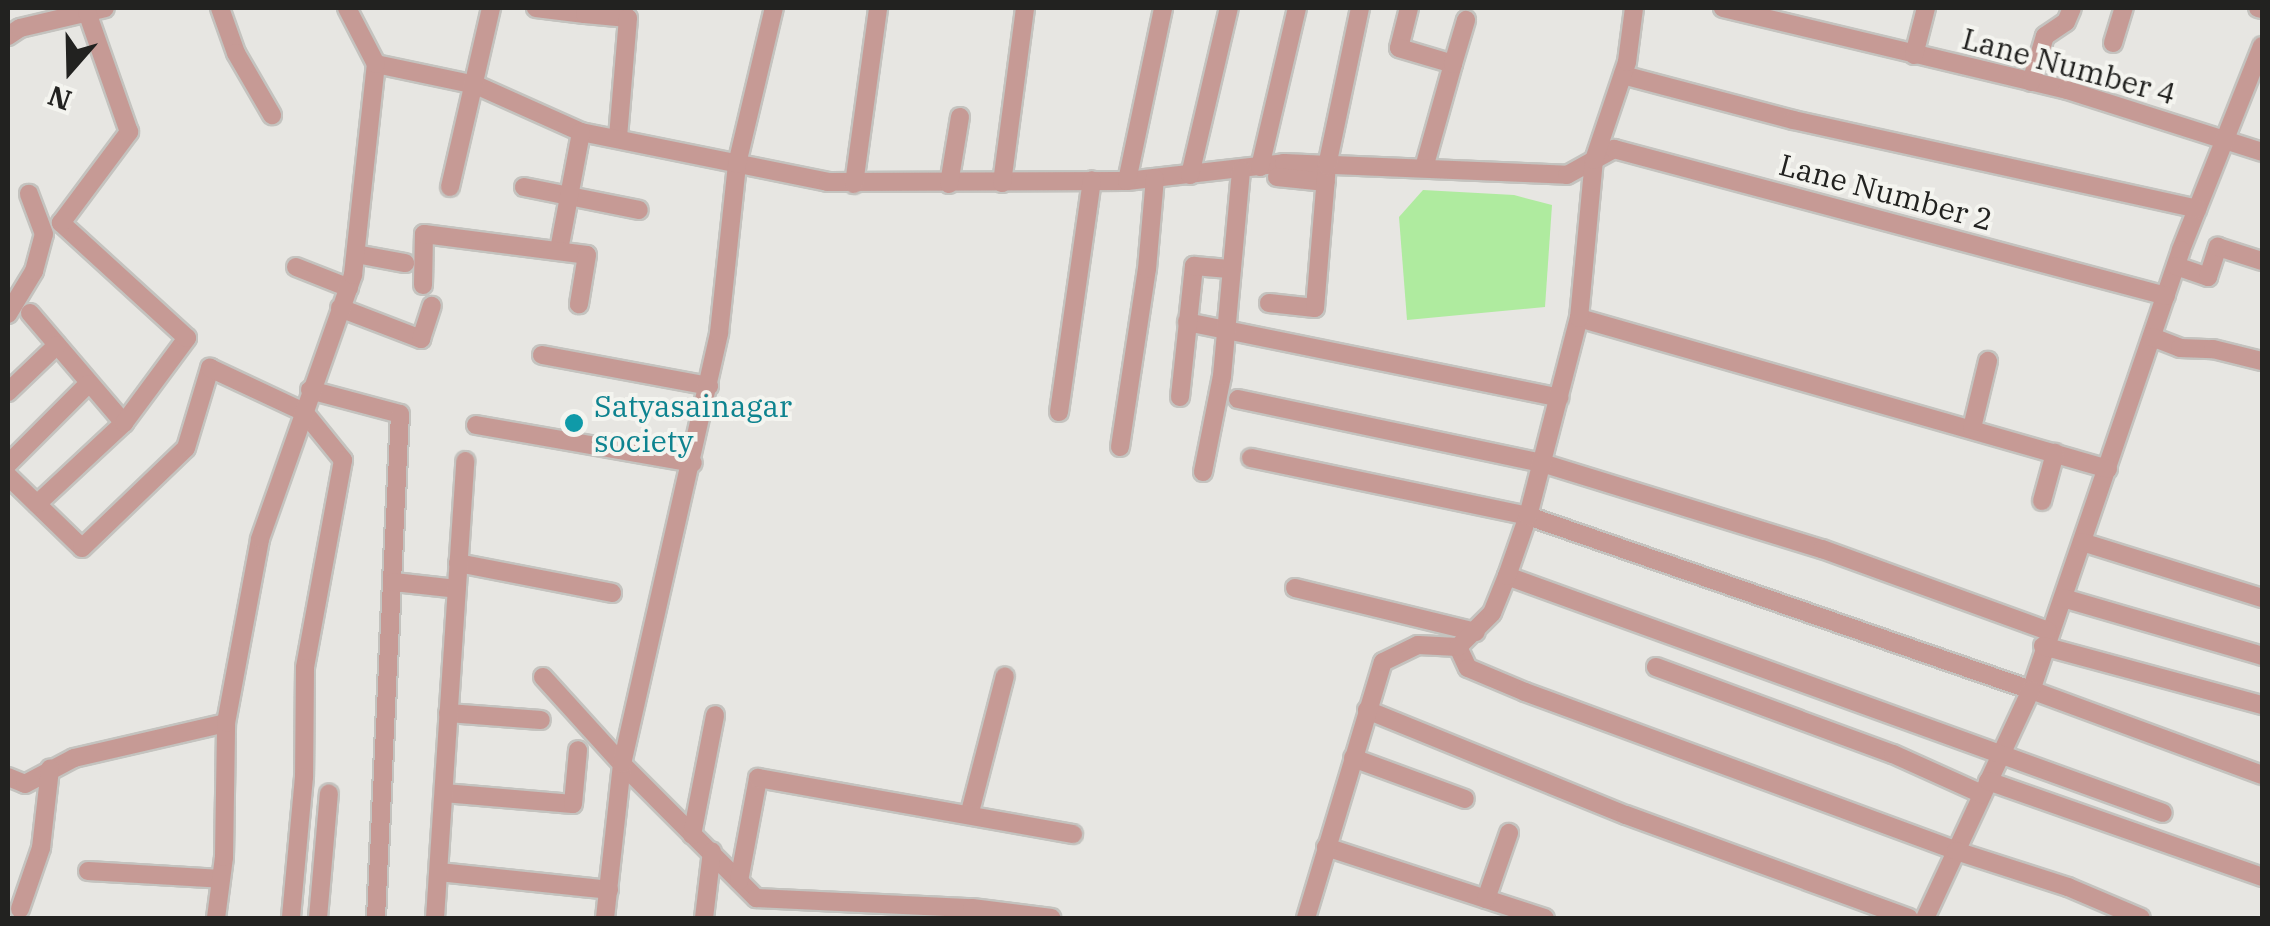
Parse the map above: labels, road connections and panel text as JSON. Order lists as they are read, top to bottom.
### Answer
{
  "streets": {
    "street": ["Lane Number 4", "Lane Number 2"]
  },
  "places": ["Satyasainagar society"],
  "north": "bottom"
}
